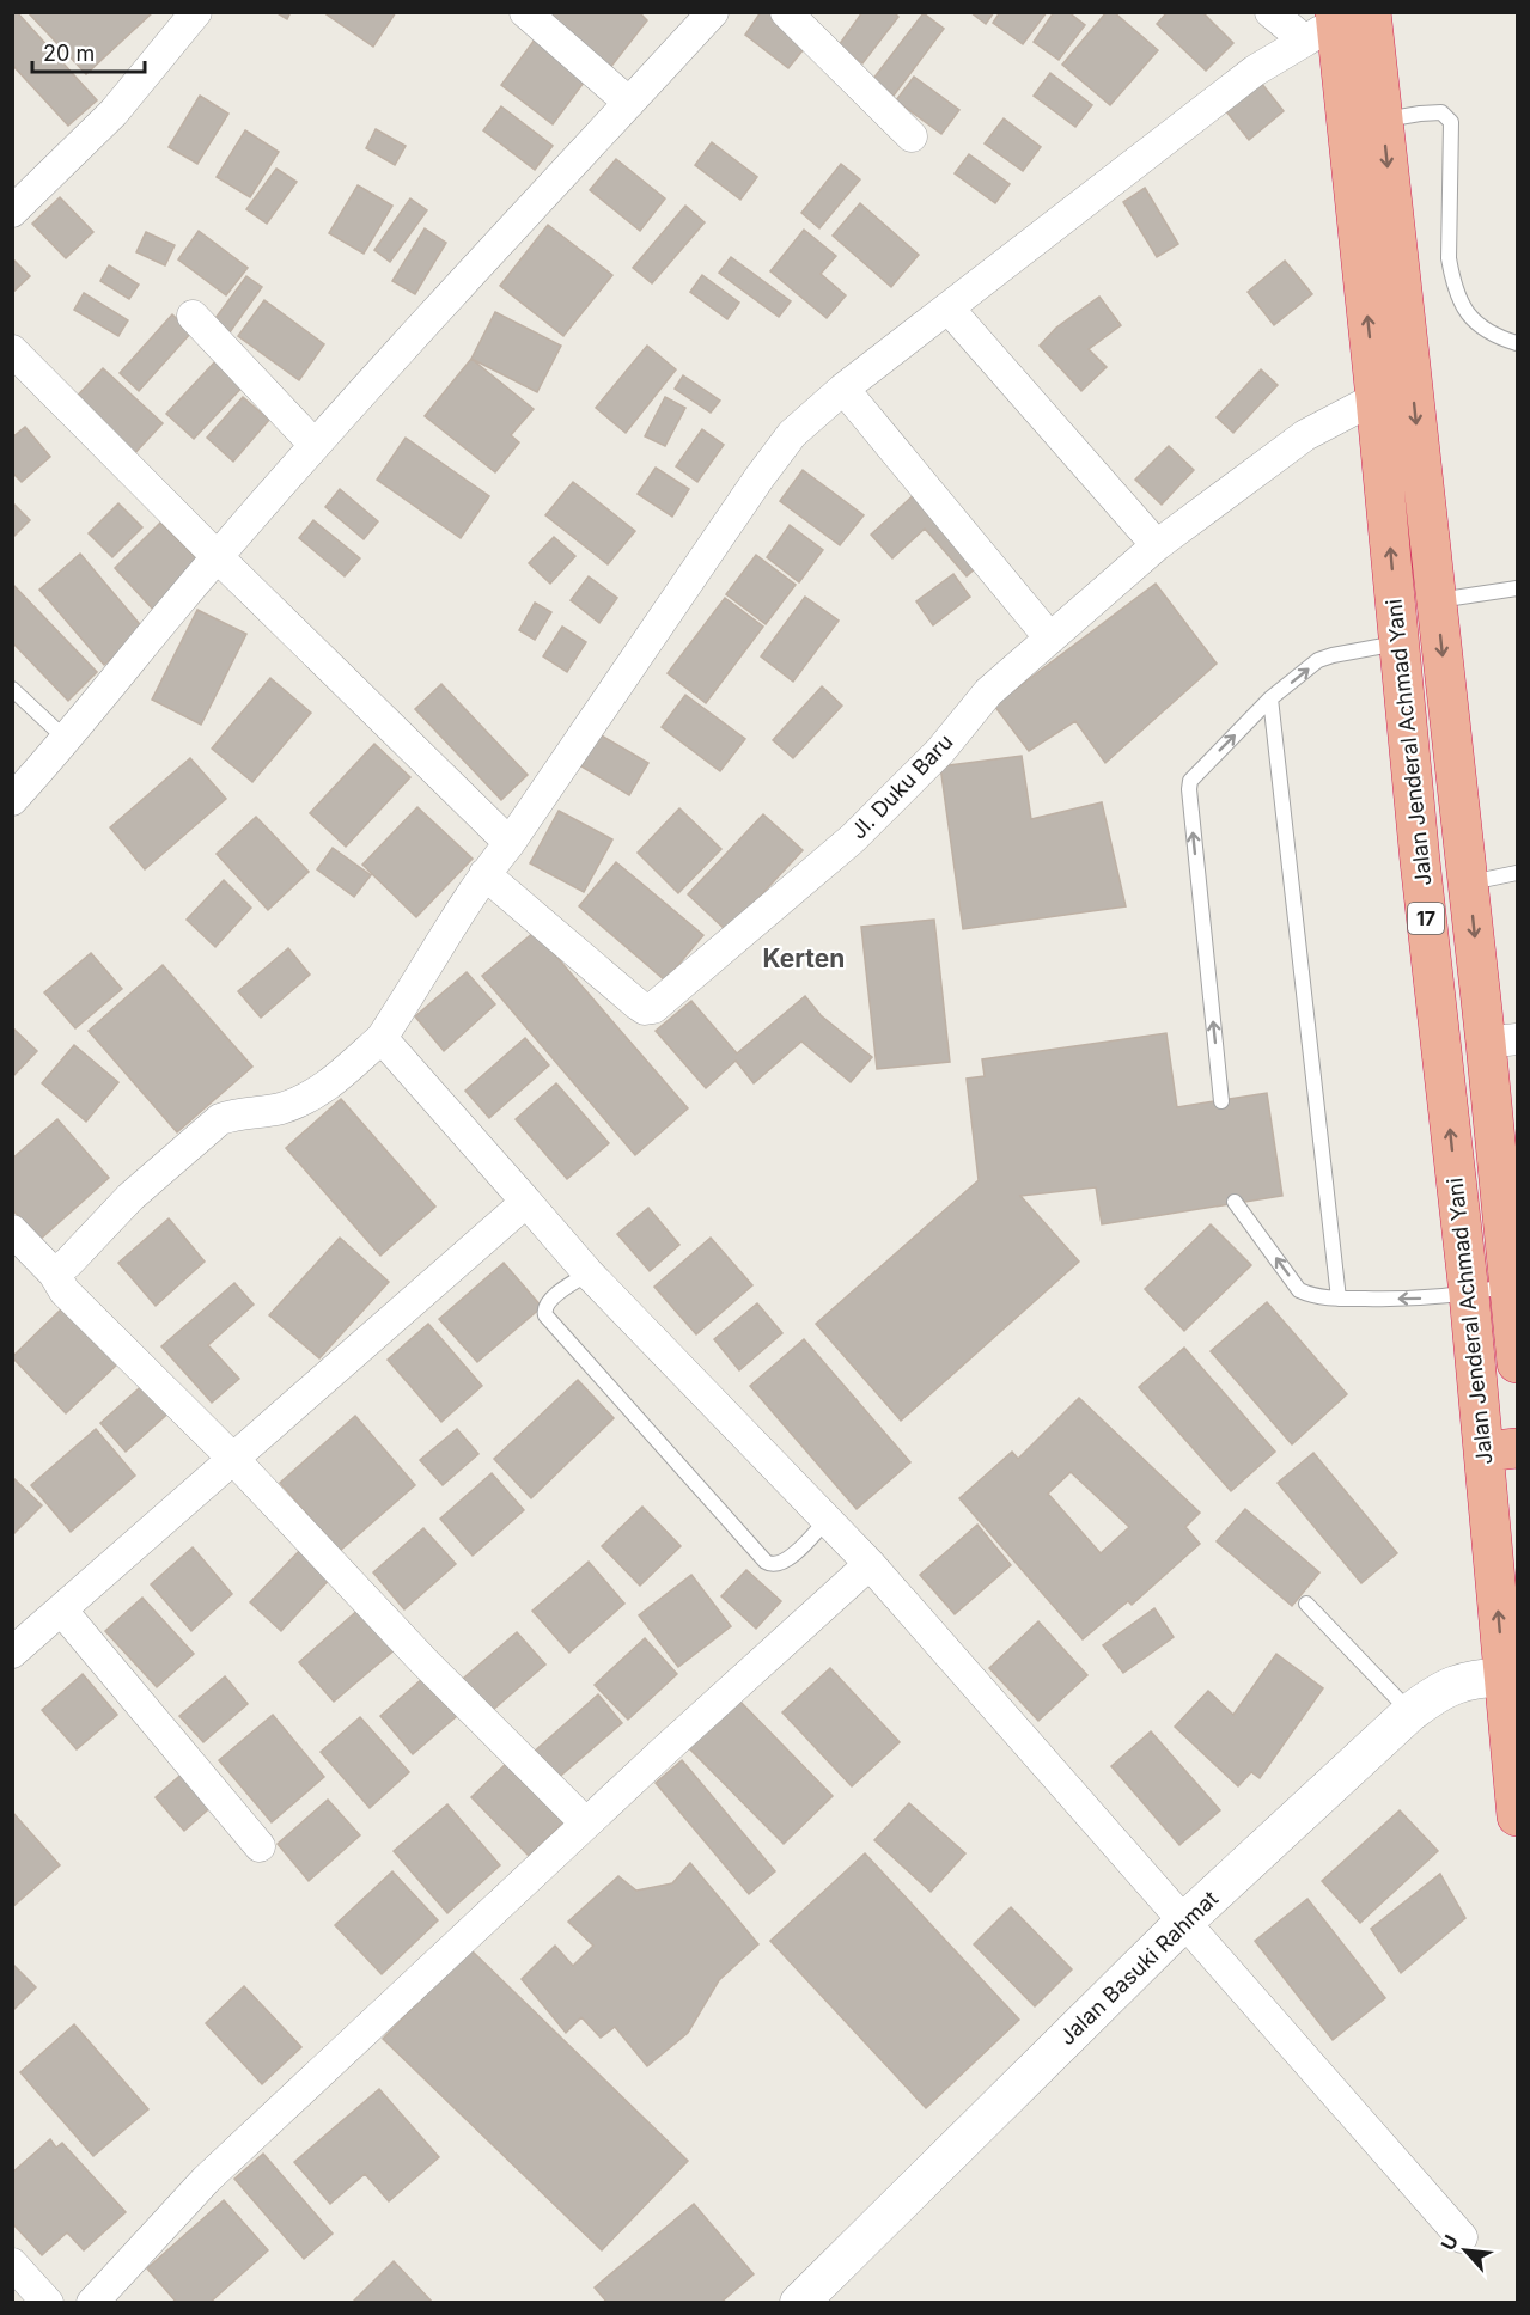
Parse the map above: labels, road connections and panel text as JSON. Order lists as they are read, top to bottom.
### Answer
{
  "streets": {
    "highway": ["Jalan Jenderal Achmad Yani", "17"],
    "street": ["Jl. Duku Baru", "Jalan Basuki Rahmat"]
  },
  "crossings": [
    ["Jalan Jenderal Achmad Yani", "Jl. Duku Baru"],
    ["Jalan Jenderal Achmad Yani", "Jalan Basuki Rahmat"]
  ],
  "districts": ["Kerten"],
  "scale_bar": "20 m",
  "north": "top left"
}
